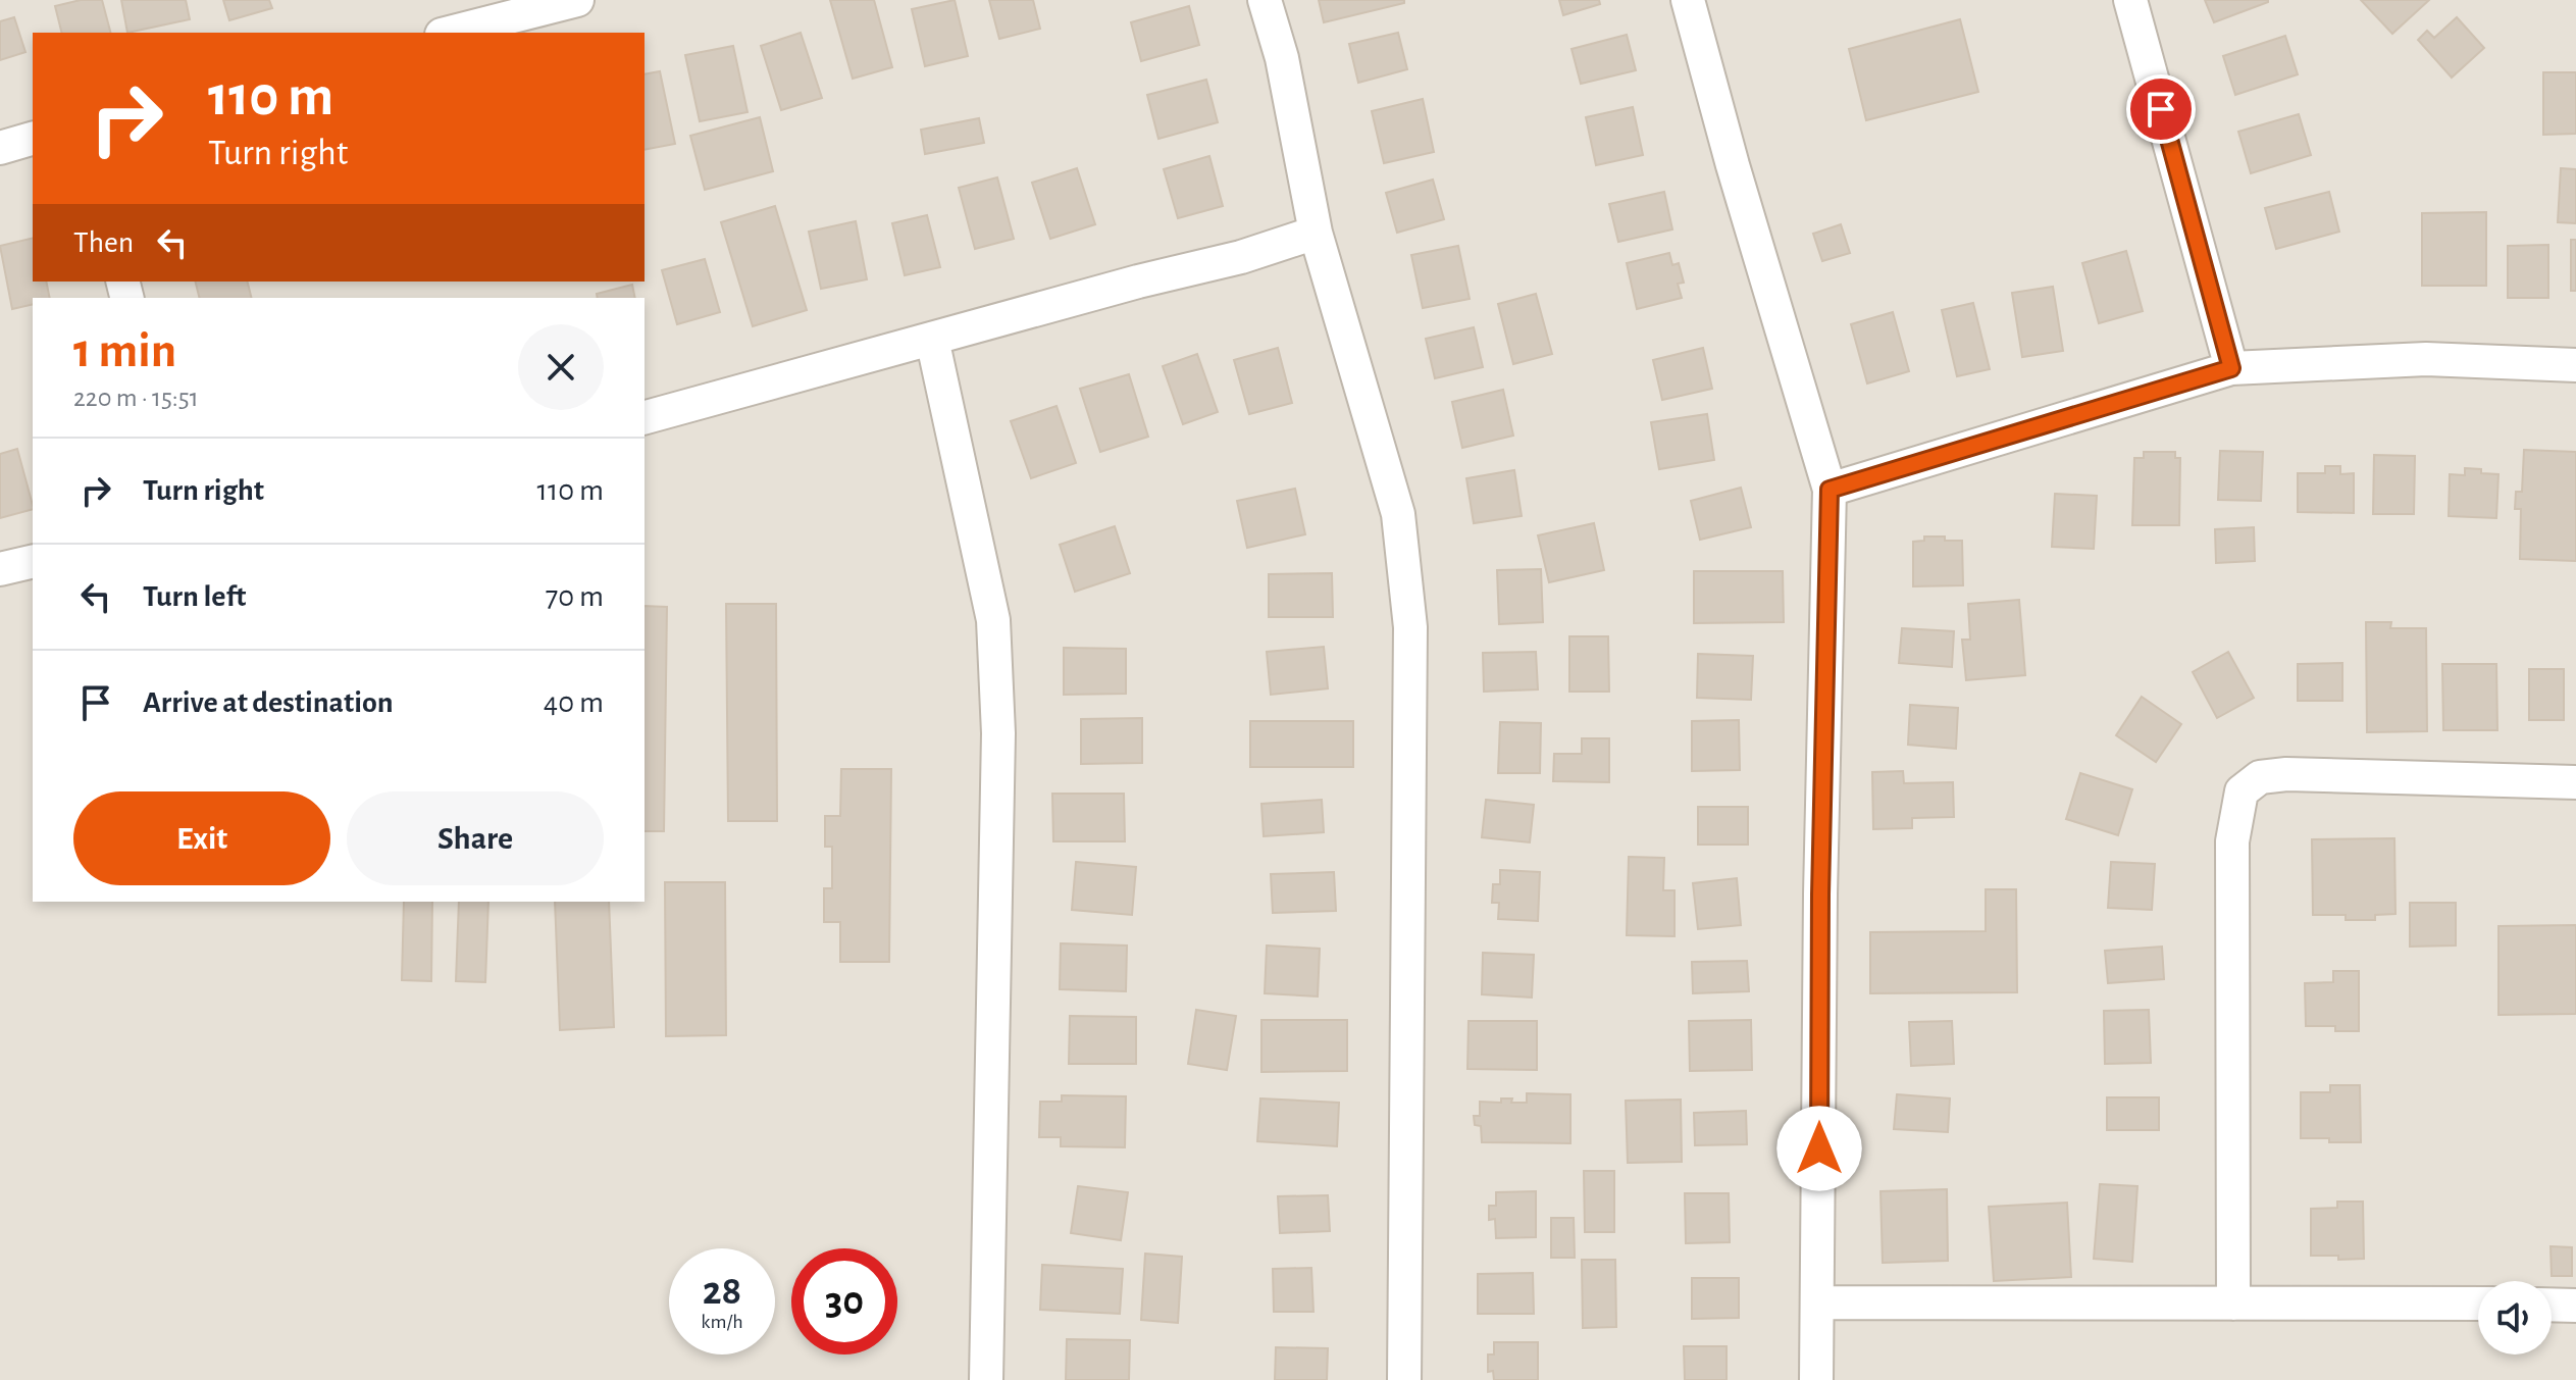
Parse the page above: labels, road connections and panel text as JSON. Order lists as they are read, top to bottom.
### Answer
{
  "page": {
    "turn": ["110 m", "Turn right"],
    "then": "Then",
    "heading": ["1 min", "220 m · 15:51"],
    "list": [
      {
        "name": "Turn right",
        "value": "110 m"
      },
      {
        "name": "Turn left",
        "value": "70 m"
      },
      {
        "name": "Arrive at destination",
        "value": "40 m"
      }
    ],
    "buttons": ["Exit", "Share"],
    "speed": "28 km/h",
    "limit": "30"
  }
}
